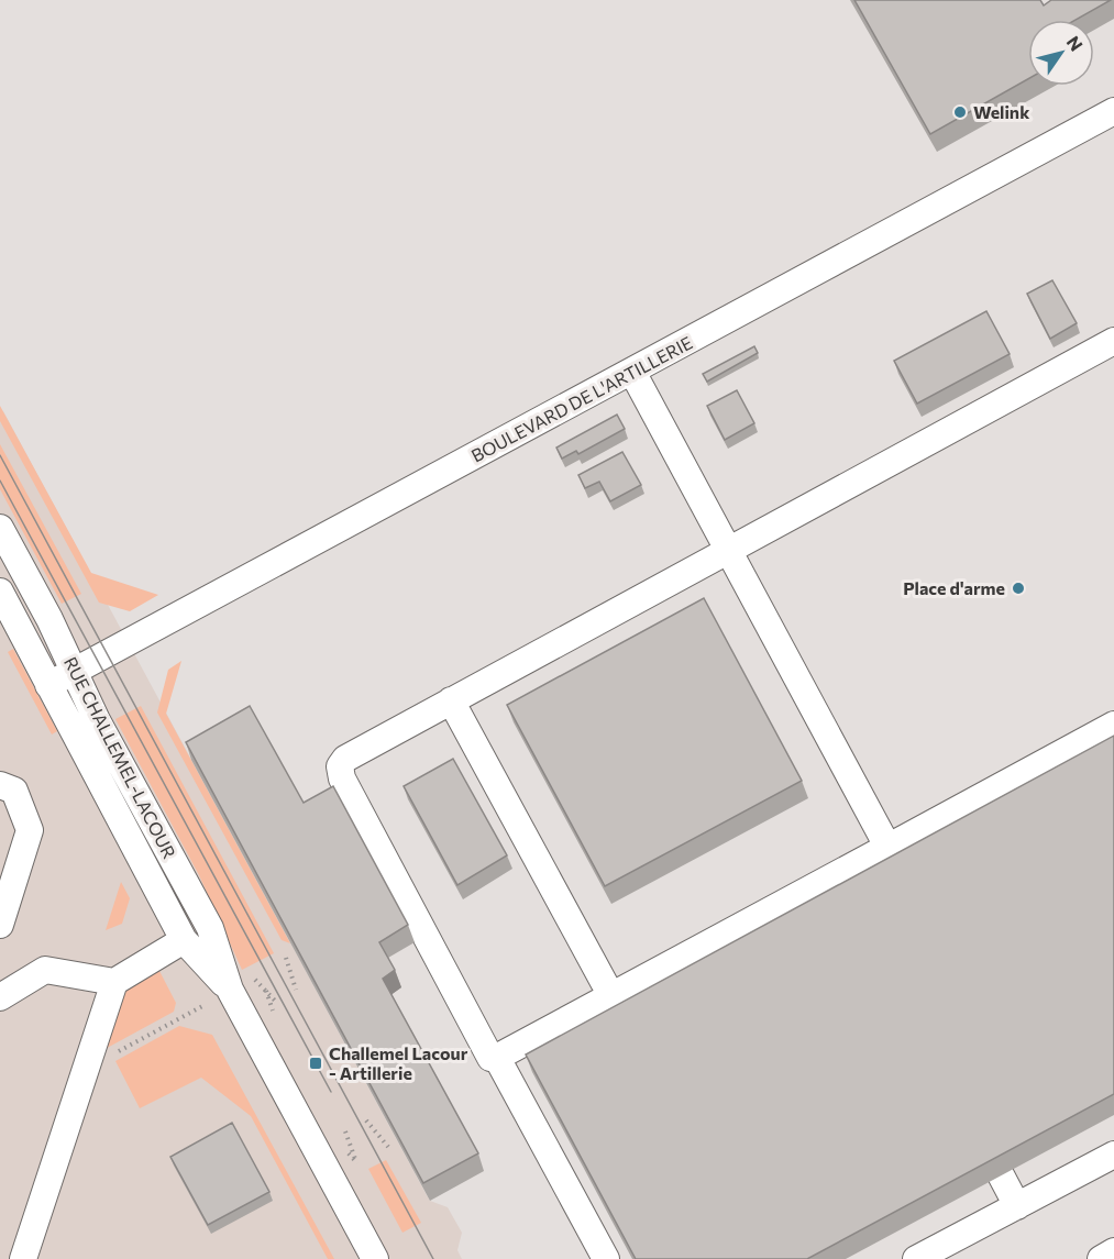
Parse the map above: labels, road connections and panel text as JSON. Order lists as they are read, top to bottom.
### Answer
{
  "streets": {
    "street": ["BOULEVARD DE L'ARTILLERIE", "RUE CHALLEMEL-LACOUR"]
  },
  "crossings": [
    ["BOULEVARD DE L'ARTILLERIE", "RUE CHALLEMEL-LACOUR"]
  ],
  "places": {
    "other": ["Welink", "Place d'arme"],
    "transit": ["Challemel Lacour - Artillerie"]
  },
  "north": "top right"
}
